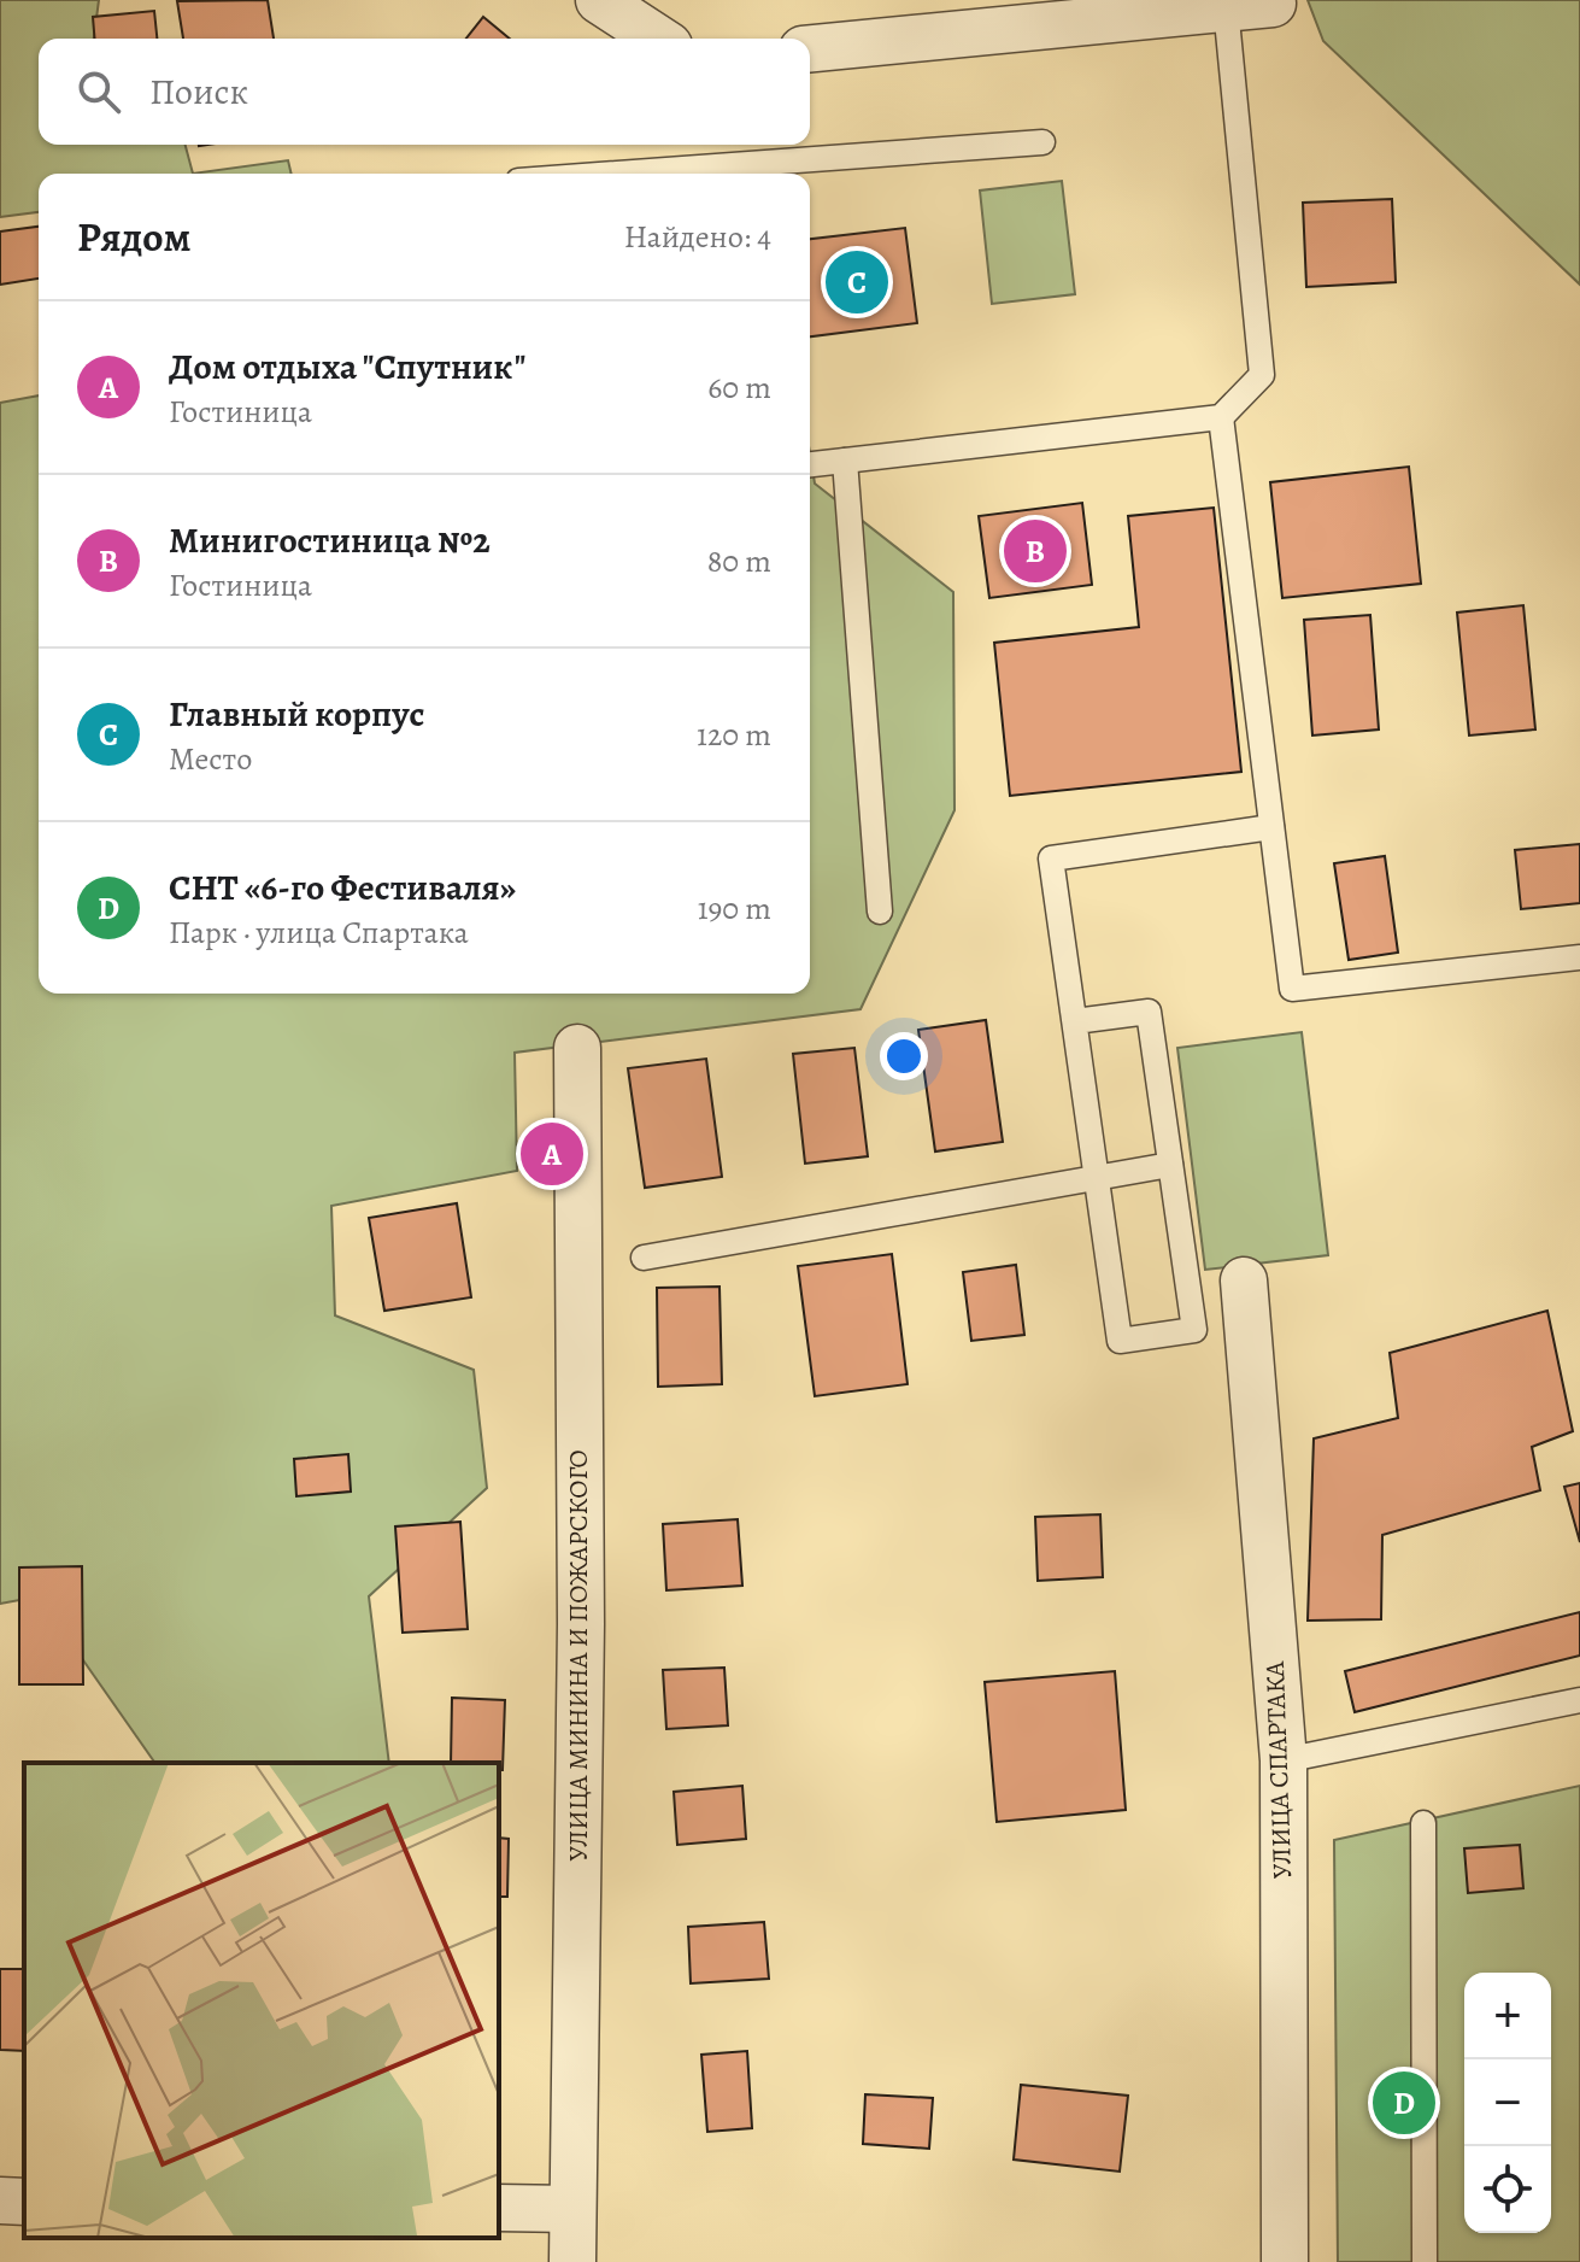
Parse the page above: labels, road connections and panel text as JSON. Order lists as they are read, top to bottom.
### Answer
{
  "streets": {
    "street": ["УЛИЦА МИНИНА И ПОЖАРСКОГО", "УЛИЦА СПАРТАКА"]
  },
  "page": {
    "search": "Поиск",
    "heading": ["Рядом", "Найдено: 4"],
    "pins": [
      "C",
      "B",
      "A",
      "D"
    ],
    "list": [
      {
        "mark": "A",
        "name": "Дом отдыха \"Спутник\"",
        "note": "Гостиница",
        "value": "60 m"
      },
      {
        "mark": "B",
        "name": "Минигостиница №2",
        "note": "Гостиница",
        "value": "80 m"
      },
      {
        "mark": "C",
        "name": "Главный корпус",
        "note": "Место",
        "value": "120 m"
      },
      {
        "mark": "D",
        "name": "СНТ «6-го Фестиваля»",
        "note": "Парк · улица Спартака",
        "value": "190 m"
      }
    ],
    "map_buttons": ["+", "−"]
  }
}
